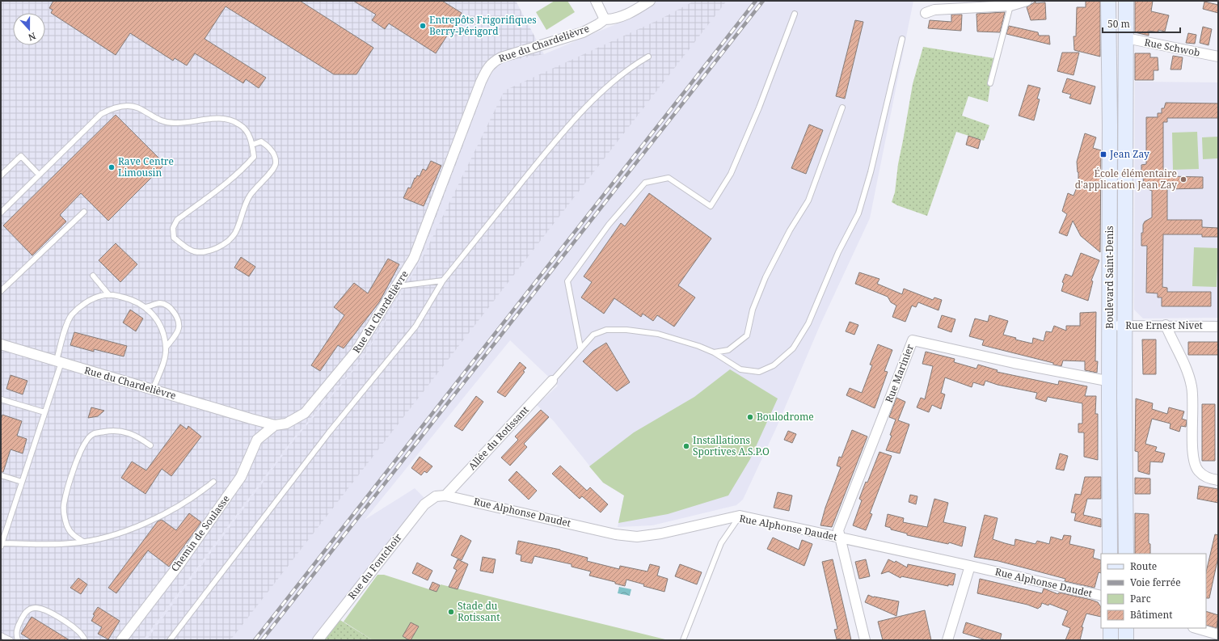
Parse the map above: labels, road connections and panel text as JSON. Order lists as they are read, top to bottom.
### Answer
{
  "streets": {
    "main road": ["Boulevard Saint-Denis"],
    "street": [
      "Rue du Chardelièvre",
      "Rue Schwob",
      "Rue Ernest Nivet",
      "Rue Marinier",
      "Allée du Rotissant",
      "Rue Alphonse Daudet",
      "Chemin de Soulasse",
      "Rue du Fontchoir"
    ]
  },
  "crossings": [
    ["Rue du Chardelièvre", "Chemin de Soulasse"],
    ["Rue Schwob", "Boulevard Saint-Denis"],
    ["Boulevard Saint-Denis", "Rue Ernest Nivet"],
    ["Rue Marinier", "Rue Alphonse Daudet"],
    ["Allée du Rotissant", "Rue Alphonse Daudet"],
    ["Allée du Rotissant", "Rue du Fontchoir"],
    ["Rue Alphonse Daudet", "Rue du Fontchoir"]
  ],
  "places": {
    "other": [
      "Entrepôts Frigorifiques Berry-Périgord",
      "Rave Centre Limousin",
      "École élémentaire d'application Jean Zay",
      "Boulodrome",
      "Installations Sportives A.S.P.O",
      "Stade du Rotissant"
    ],
    "transit": ["Jean Zay"]
  },
  "legend": [
    "Route",
    "Voie ferrée",
    "Parc",
    "Bâtiment"
  ],
  "scale_bar": "50 m",
  "north": "bottom"
}
